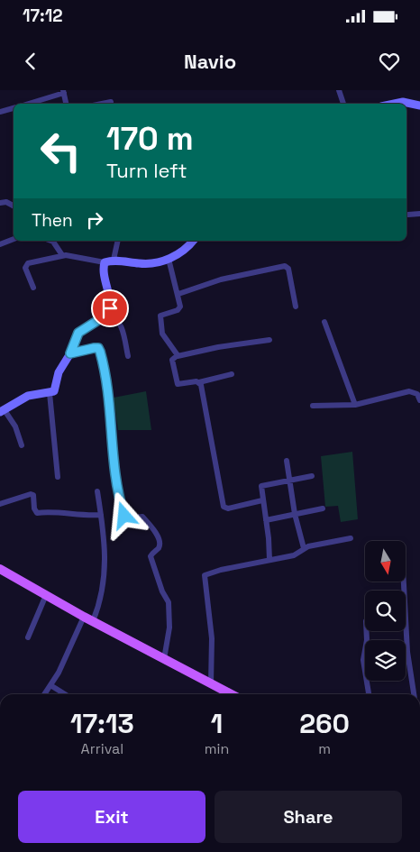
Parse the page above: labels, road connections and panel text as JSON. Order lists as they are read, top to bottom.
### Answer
{
  "north": "bottom",
  "page": {
    "status": "17:12",
    "header": "Navio",
    "turn": ["170 m", "Turn left"],
    "then": "Then",
    "eta": [
      "17:13",
      "Arrival",
      "1",
      "min",
      "260",
      "m"
    ],
    "buttons": ["Exit", "Share"]
  }
}
